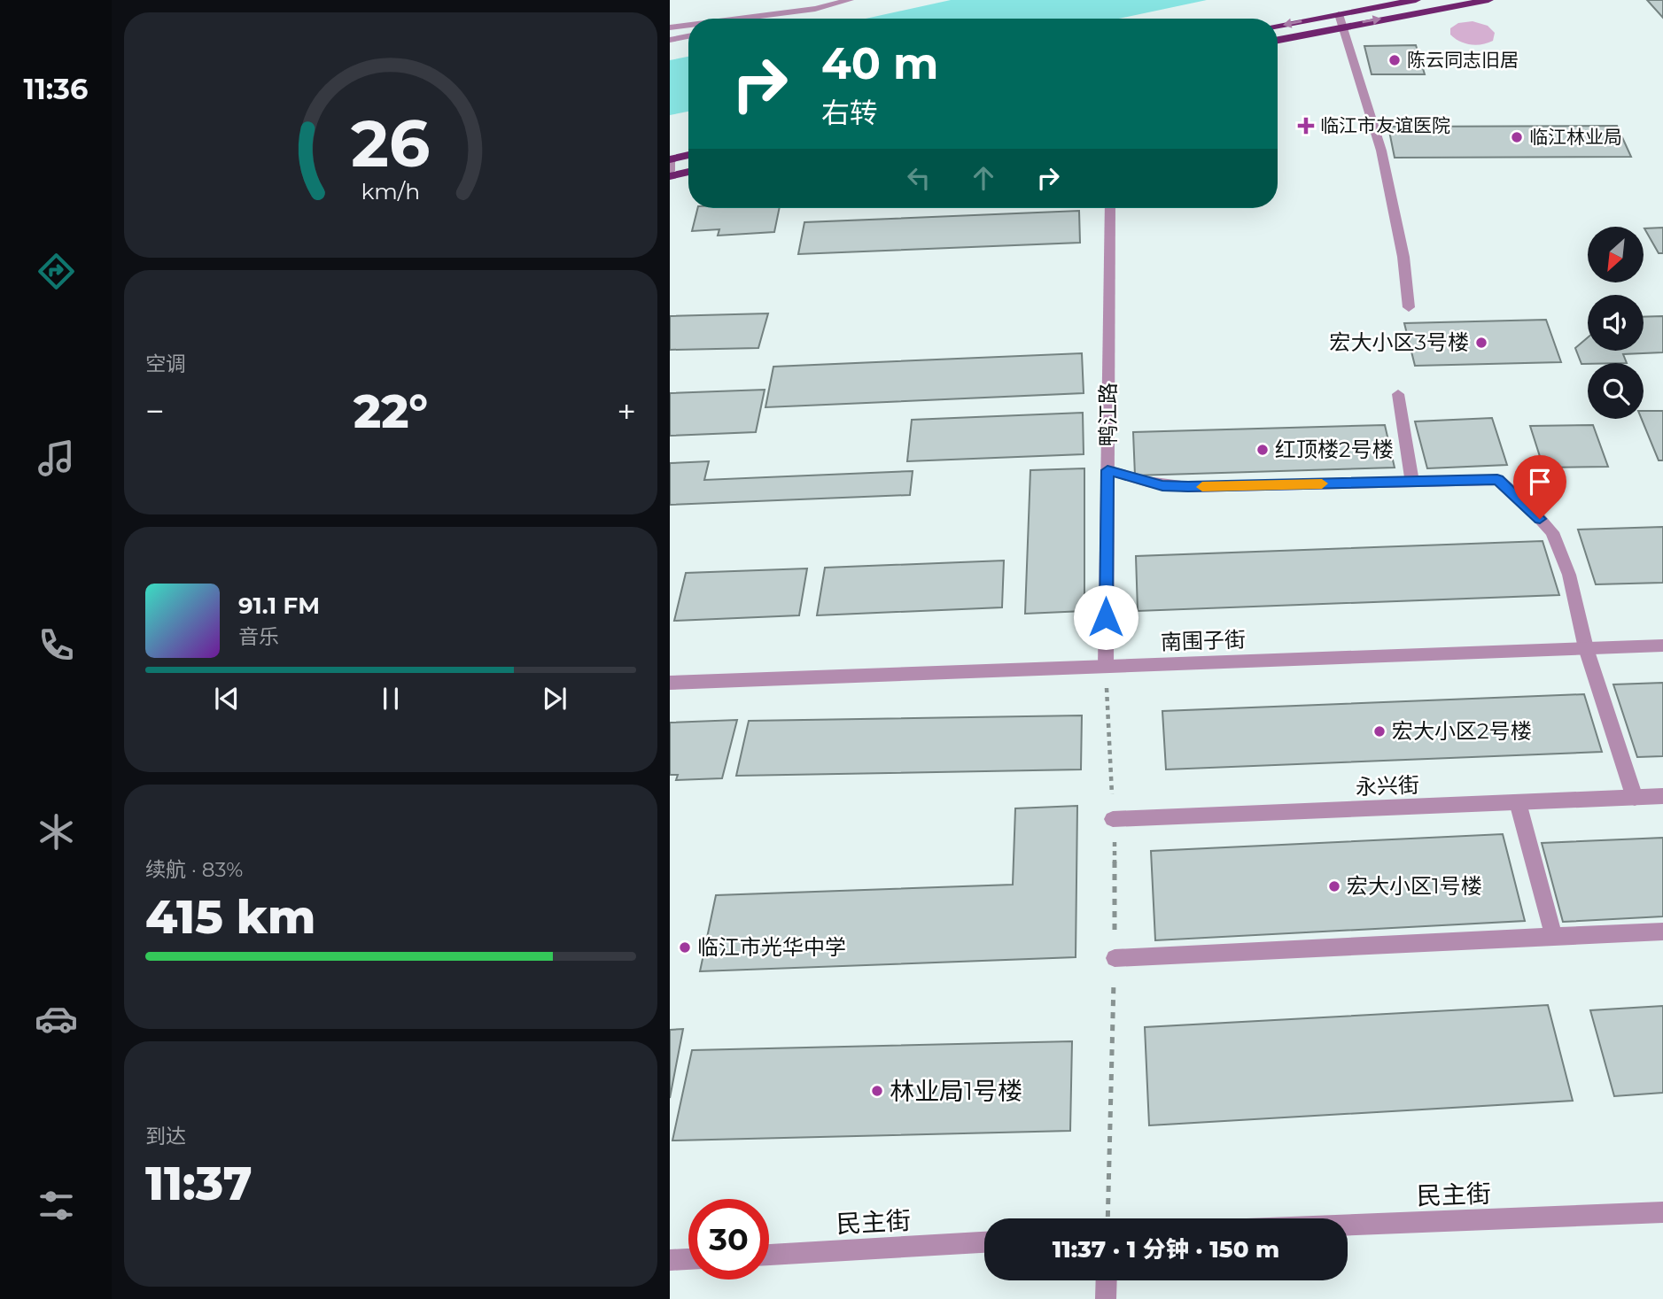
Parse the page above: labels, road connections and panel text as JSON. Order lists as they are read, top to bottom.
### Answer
{
  "streets": {
    "street": [
      "鸭江路",
      "南围子街",
      "永兴街",
      "民主街"
    ]
  },
  "crossings": [
    ["鸭江路", "南围子街"]
  ],
  "places": {
    "other": [
      "陈云同志旧居",
      "临江林业局",
      "宏大小区3号楼",
      "红顶楼2号楼",
      "宏大小区2号楼",
      "宏大小区1号楼",
      "临江市光华中学",
      "林业局1号楼"
    ],
    "health": ["临江市友谊医院"]
  },
  "north": "bottom left",
  "page": {
    "tabs": "11:36",
    "turn": ["40 m", "右转"],
    "tile": [
      "空调",
      ["续航 · 83%", "415 km"],
      ["到达", "11:37"]
    ],
    "heat": ["−", "22°", "+"],
    "song": ["91.1 FM", "音乐"],
    "limit": "30",
    "trip": "11:37 · 1 分钟 · 150 m",
    "gauge": ["26", "km/h"]
  }
}
